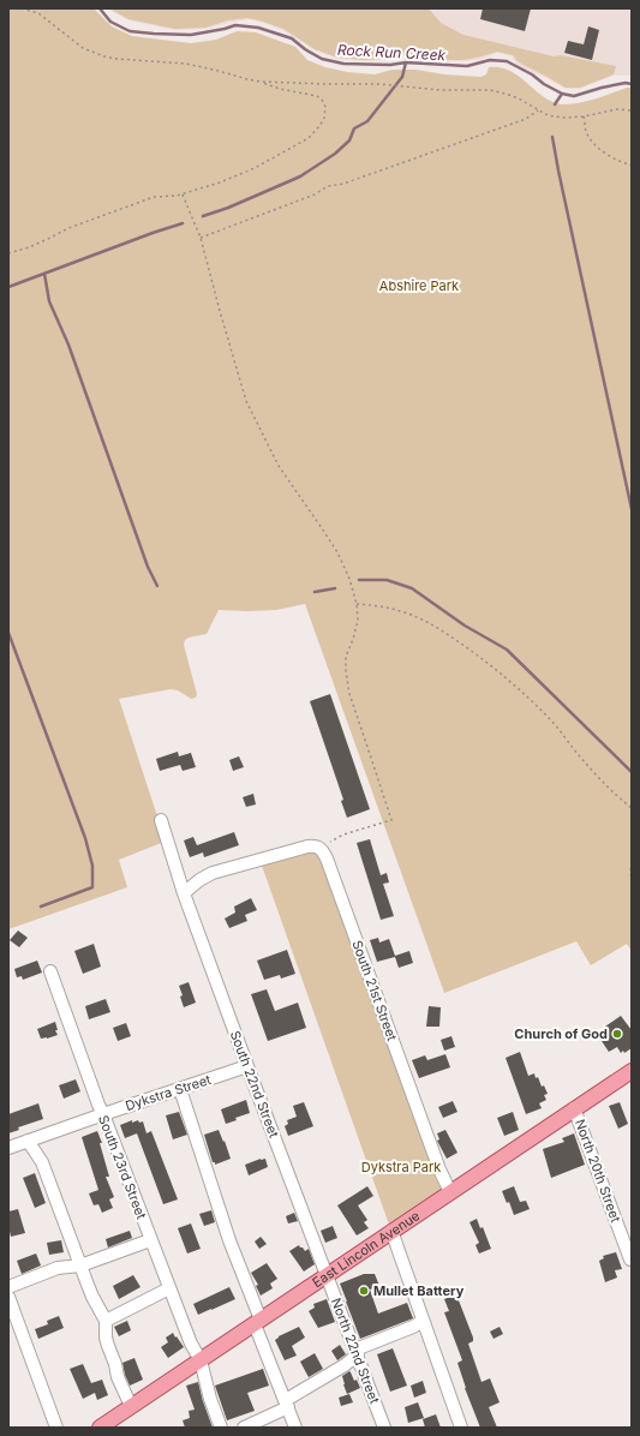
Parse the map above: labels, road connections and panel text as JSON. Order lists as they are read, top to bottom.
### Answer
{
  "streets": {
    "main road": ["East Lincoln Avenue"],
    "street": [
      "South 21st Street",
      "South 22nd Street",
      "Dykstra Street",
      "South 23rd Street",
      "North 20th Street",
      "North 22nd Street"
    ]
  },
  "crossings": [
    ["South 21st Street", "East Lincoln Avenue"],
    ["South 22nd Street", "Dykstra Street"],
    ["South 22nd Street", "East Lincoln Avenue"],
    ["South 22nd Street", "North 22nd Street"],
    ["Dykstra Street", "South 23rd Street"],
    ["South 23rd Street", "East Lincoln Avenue"],
    ["North 20th Street", "East Lincoln Avenue"],
    ["East Lincoln Avenue", "North 22nd Street"]
  ],
  "water": ["Rock Run Creek"],
  "parks": ["Abshire Park", "Dykstra Park"],
  "places": ["Church of God", "Mullet Battery"]
}
